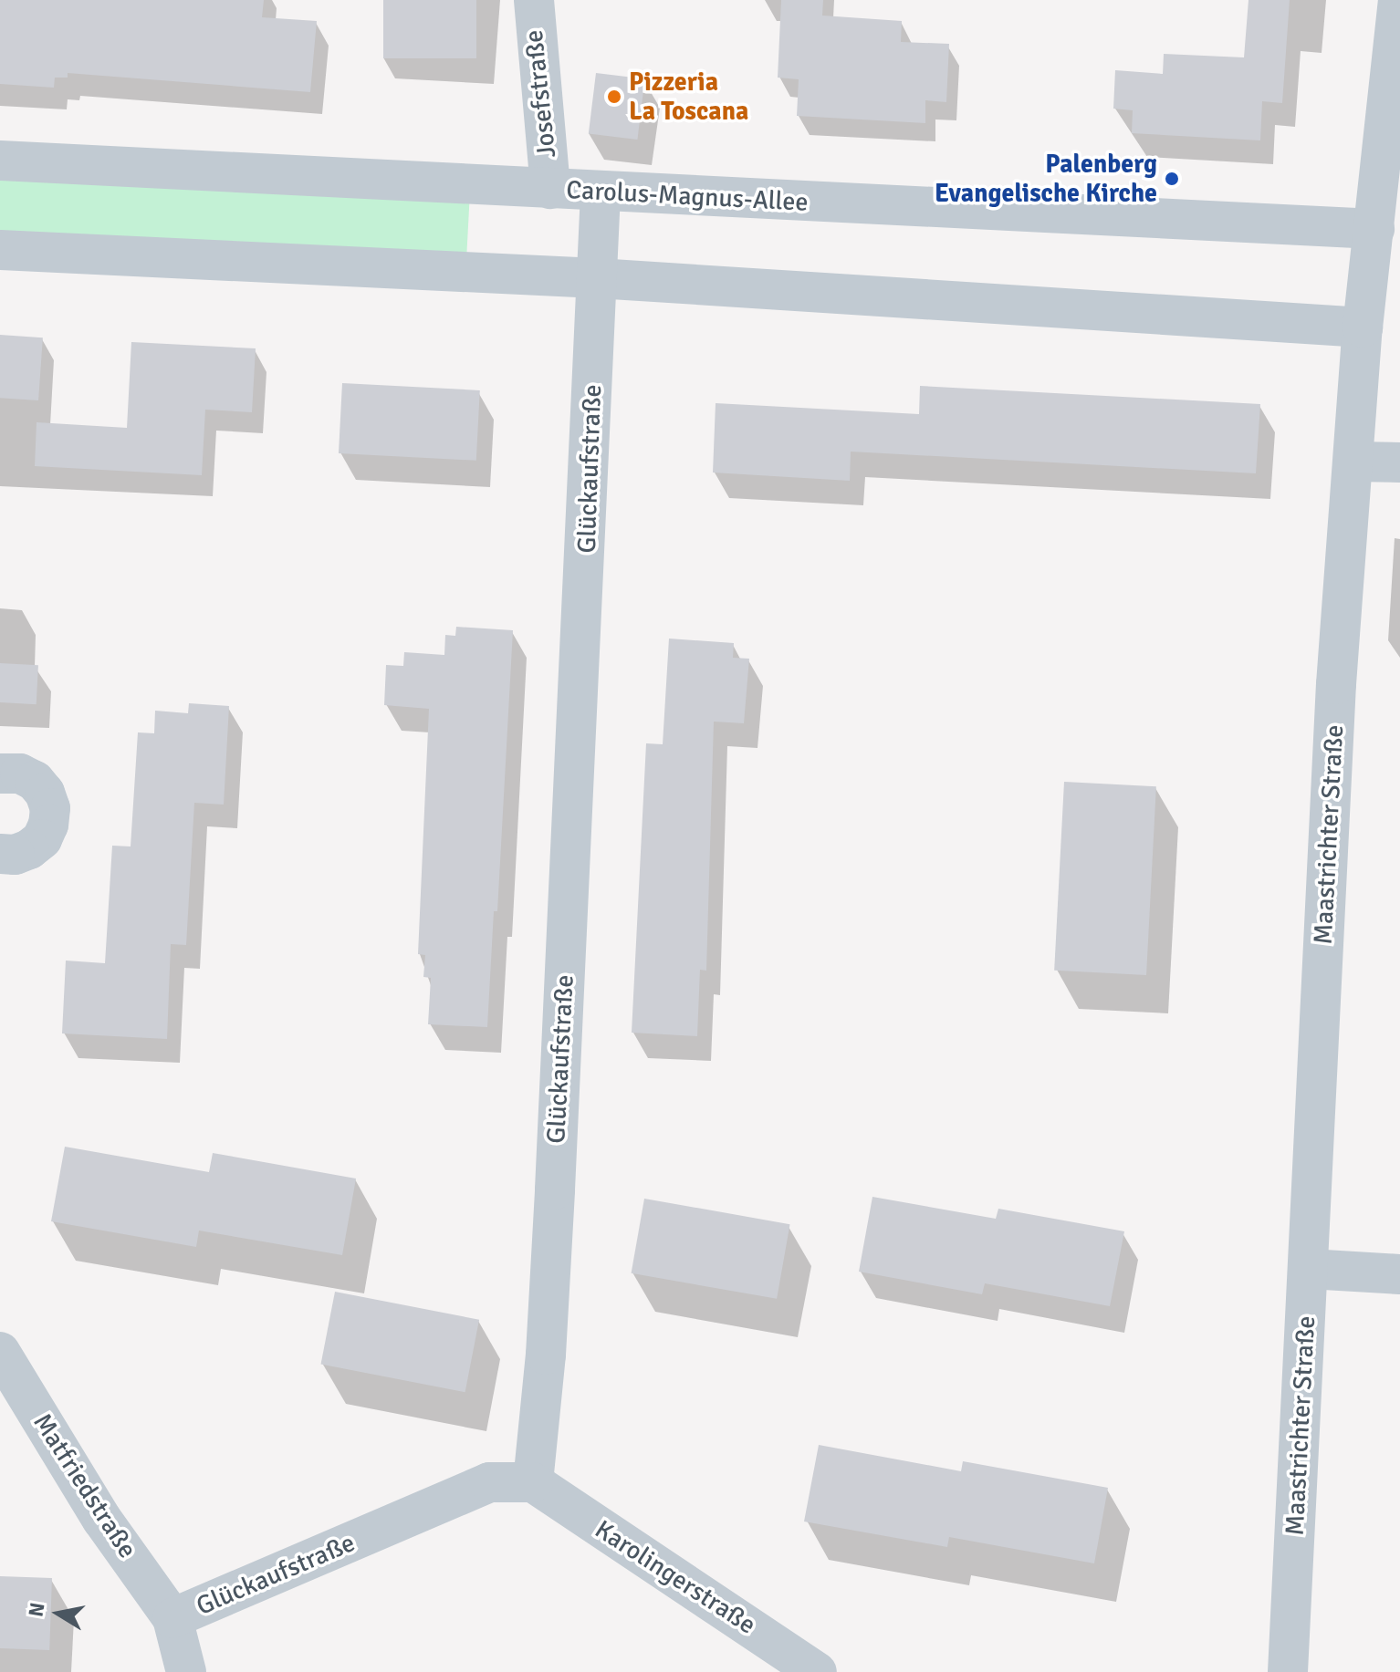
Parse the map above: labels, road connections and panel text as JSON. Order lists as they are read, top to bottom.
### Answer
{
  "streets": {
    "street": [
      "Josefstraße",
      "Carolus-Magnus-Allee",
      "Glückaufstraße",
      "Maastrichter Straße",
      "Matfriedstraße",
      "Karolingerstraße"
    ]
  },
  "crossings": [
    ["Josefstraße", "Carolus-Magnus-Allee"],
    ["Carolus-Magnus-Allee", "Glückaufstraße"],
    ["Carolus-Magnus-Allee", "Maastrichter Straße"],
    ["Glückaufstraße", "Matfriedstraße"],
    ["Glückaufstraße", "Karolingerstraße"]
  ],
  "places": ["Pizzeria La Toscana", "Palenberg Evangelische Kirche"],
  "north": "left"
}
